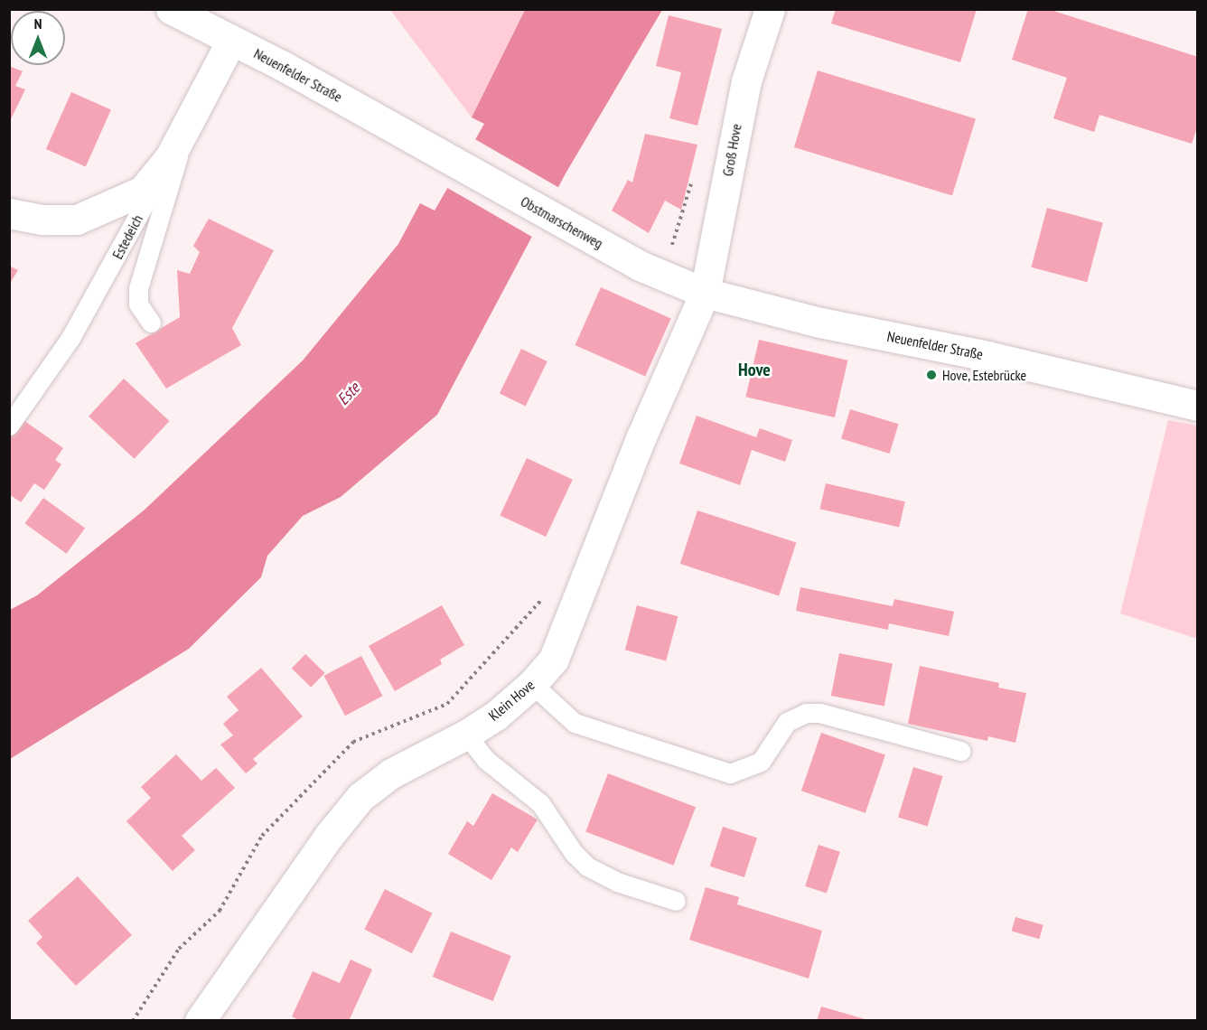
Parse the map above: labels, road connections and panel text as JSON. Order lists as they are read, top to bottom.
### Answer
{
  "streets": {
    "street": [
      "Neuenfelder Straße",
      "Groß Hove",
      "Obstmarschenweg",
      "Estedeich",
      "Klein Hove"
    ]
  },
  "crossings": [
    ["Neuenfelder Straße", "Groß Hove"],
    ["Neuenfelder Straße", "Obstmarschenweg"],
    ["Neuenfelder Straße", "Estedeich"],
    ["Neuenfelder Straße", "Klein Hove"],
    ["Groß Hove", "Obstmarschenweg"],
    ["Groß Hove", "Klein Hove"],
    ["Obstmarschenweg", "Klein Hove"]
  ],
  "districts": ["Hove"],
  "water": ["Este"],
  "places": ["Hove, Estebrücke"],
  "north": "top"
}
